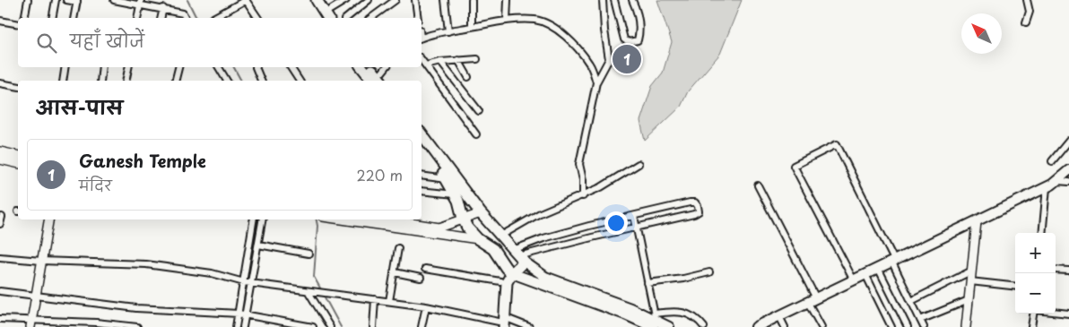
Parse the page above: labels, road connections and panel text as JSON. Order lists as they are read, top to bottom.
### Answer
{
  "north": "top left",
  "page": {
    "search": "यहाँ खोजें",
    "pins": "1",
    "heading": "आस-पास",
    "list": [
      {
        "mark": "1",
        "name": "Ganesh Temple",
        "note": "मंदिर",
        "value": "220 m"
      }
    ],
    "map_buttons": ["+", "−"]
  }
}
